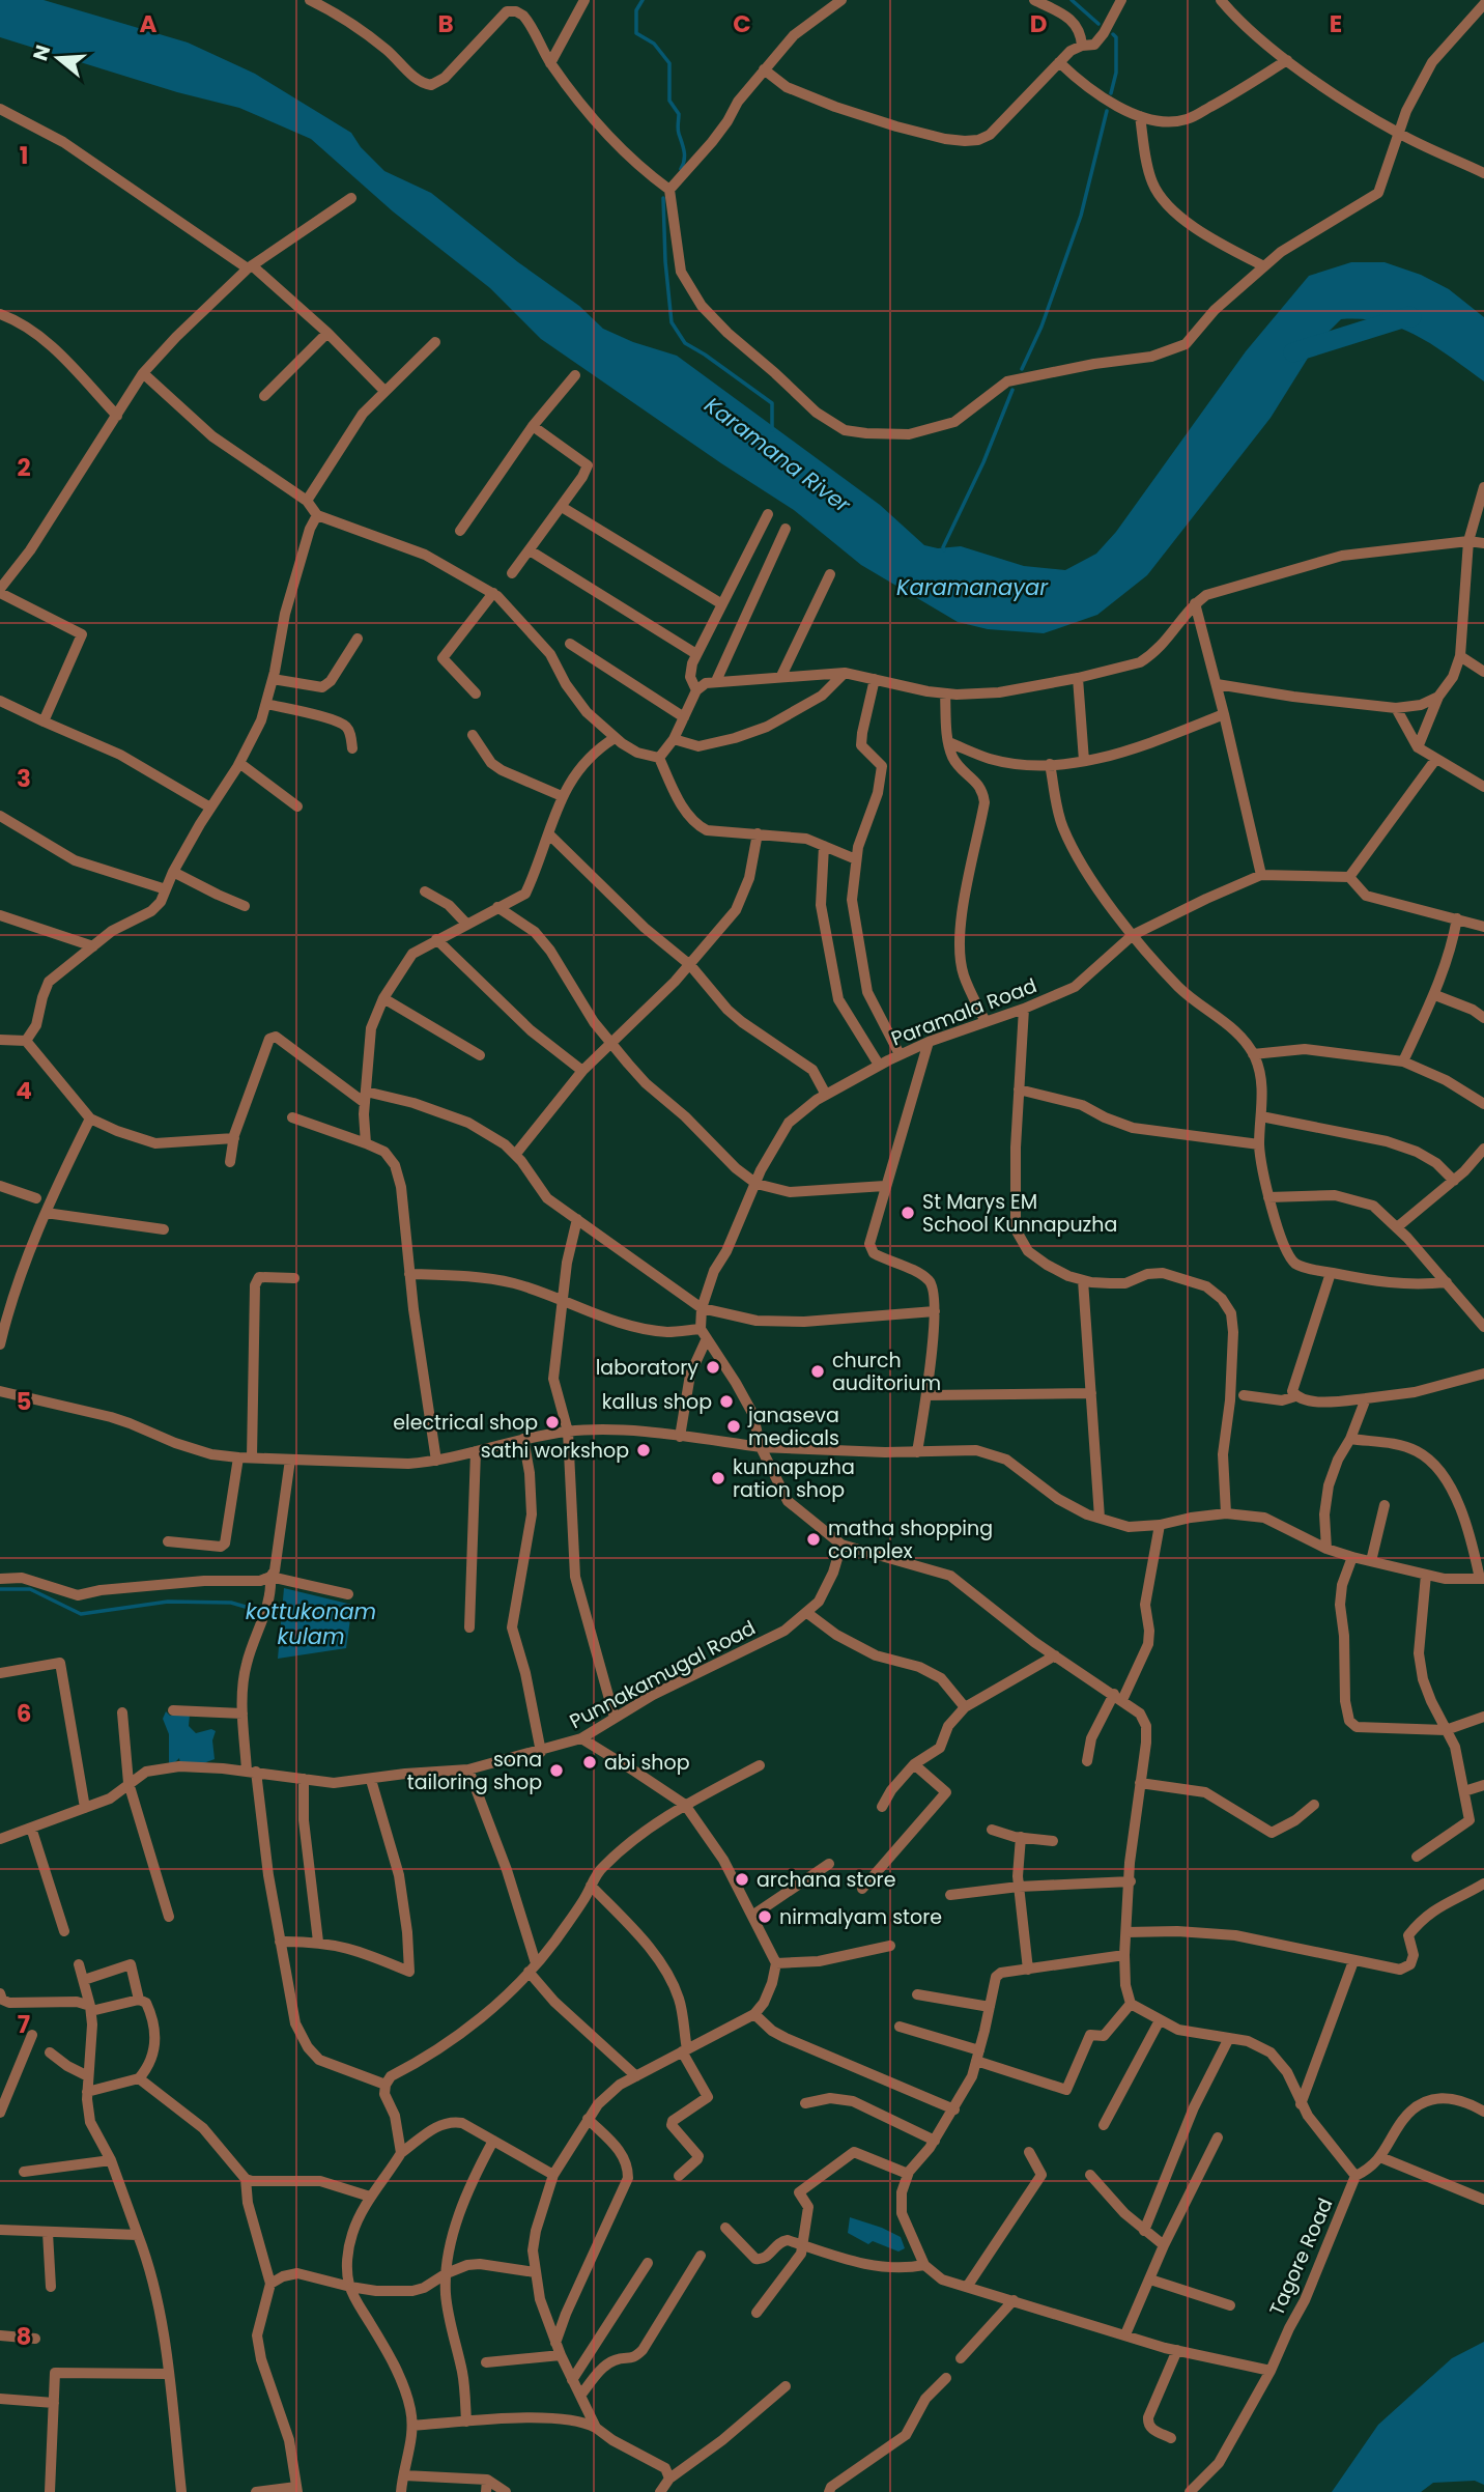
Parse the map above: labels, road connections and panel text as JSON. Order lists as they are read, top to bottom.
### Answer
{
  "streets": {
    "street": ["Paramala Road", "Punnakamugal Road", "Tagore Road"]
  },
  "water": ["Karamana River", "Karamanayar", "kottukonam kulam"],
  "places": [
    "St Marys EM School Kunnapuzha",
    "laboratory",
    "church auditorium",
    "kallus shop",
    "electrical shop",
    "janaseva medicals",
    "sathi workshop",
    "kunnapuzha ration shop",
    "matha shopping complex",
    "abi shop",
    "sona tailoring shop",
    "archana store",
    "nirmalyam store"
  ],
  "north": "left",
  "grid": {
    "columns": [
      "A",
      "B",
      "C",
      "D",
      "E"
    ],
    "rows": [
      "1",
      "2",
      "3",
      "4",
      "5",
      "6",
      "7",
      "8"
    ]
  }
}
